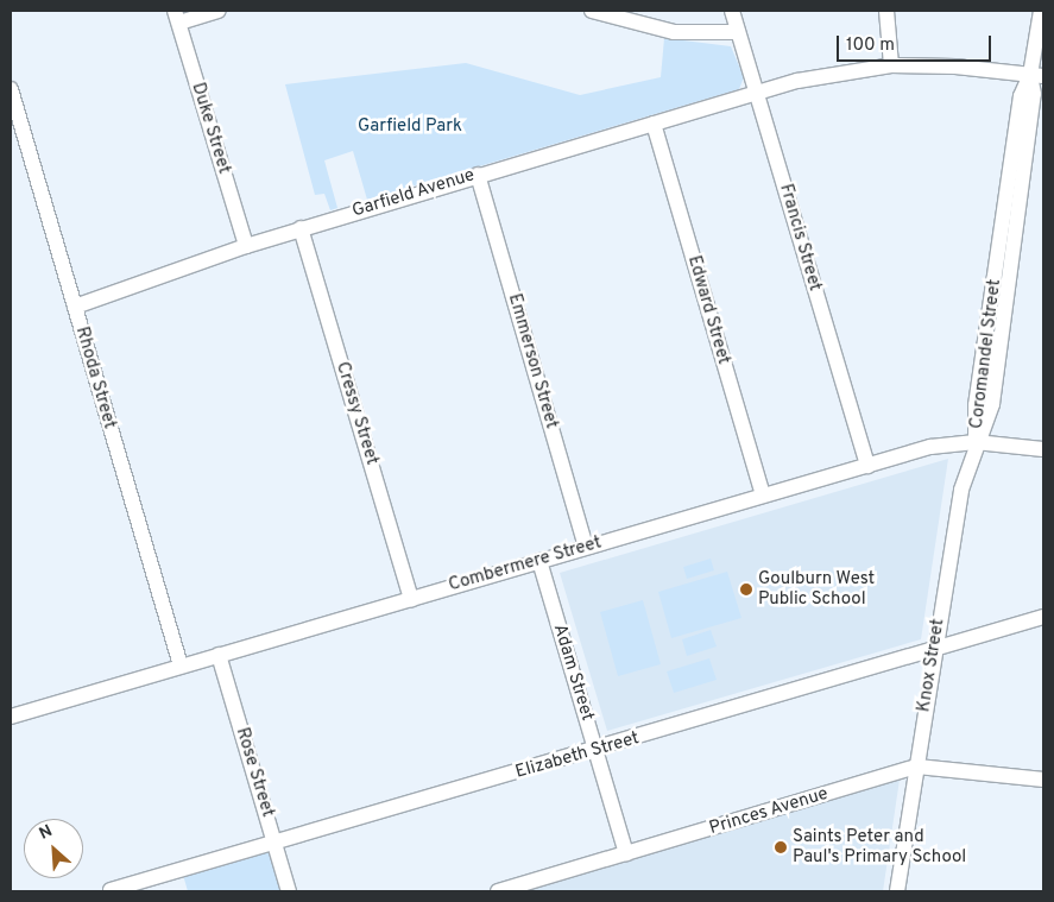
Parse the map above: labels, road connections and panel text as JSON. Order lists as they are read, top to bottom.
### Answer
{
  "streets": {
    "street": [
      "Duke Street",
      "Garfield Avenue",
      "Francis Street",
      "Edward Street",
      "Coromandel Street",
      "Emmerson Street",
      "Rhoda Street",
      "Cressy Street",
      "Combermere Street",
      "Knox Street",
      "Adam Street",
      "Elizabeth Street",
      "Rose Street",
      "Princes Avenue"
    ]
  },
  "crossings": [
    ["Duke Street", "Garfield Avenue"],
    ["Garfield Avenue", "Francis Street"],
    ["Garfield Avenue", "Edward Street"],
    ["Garfield Avenue", "Coromandel Street"],
    ["Garfield Avenue", "Emmerson Street"],
    ["Garfield Avenue", "Rhoda Street"],
    ["Garfield Avenue", "Cressy Street"],
    ["Francis Street", "Combermere Street"],
    ["Edward Street", "Combermere Street"],
    ["Coromandel Street", "Combermere Street"],
    ["Coromandel Street", "Knox Street"],
    ["Emmerson Street", "Combermere Street"],
    ["Rhoda Street", "Combermere Street"],
    ["Cressy Street", "Combermere Street"],
    ["Combermere Street", "Knox Street"],
    ["Combermere Street", "Adam Street"],
    ["Combermere Street", "Rose Street"],
    ["Knox Street", "Elizabeth Street"],
    ["Knox Street", "Princes Avenue"],
    ["Adam Street", "Elizabeth Street"],
    ["Adam Street", "Princes Avenue"],
    ["Elizabeth Street", "Rose Street"]
  ],
  "parks": ["Garfield Park"],
  "places": ["Goulburn West Public School", "Saints Peter and Paul's Primary School"],
  "scale_bar": "100 m",
  "north": "top left"
}
